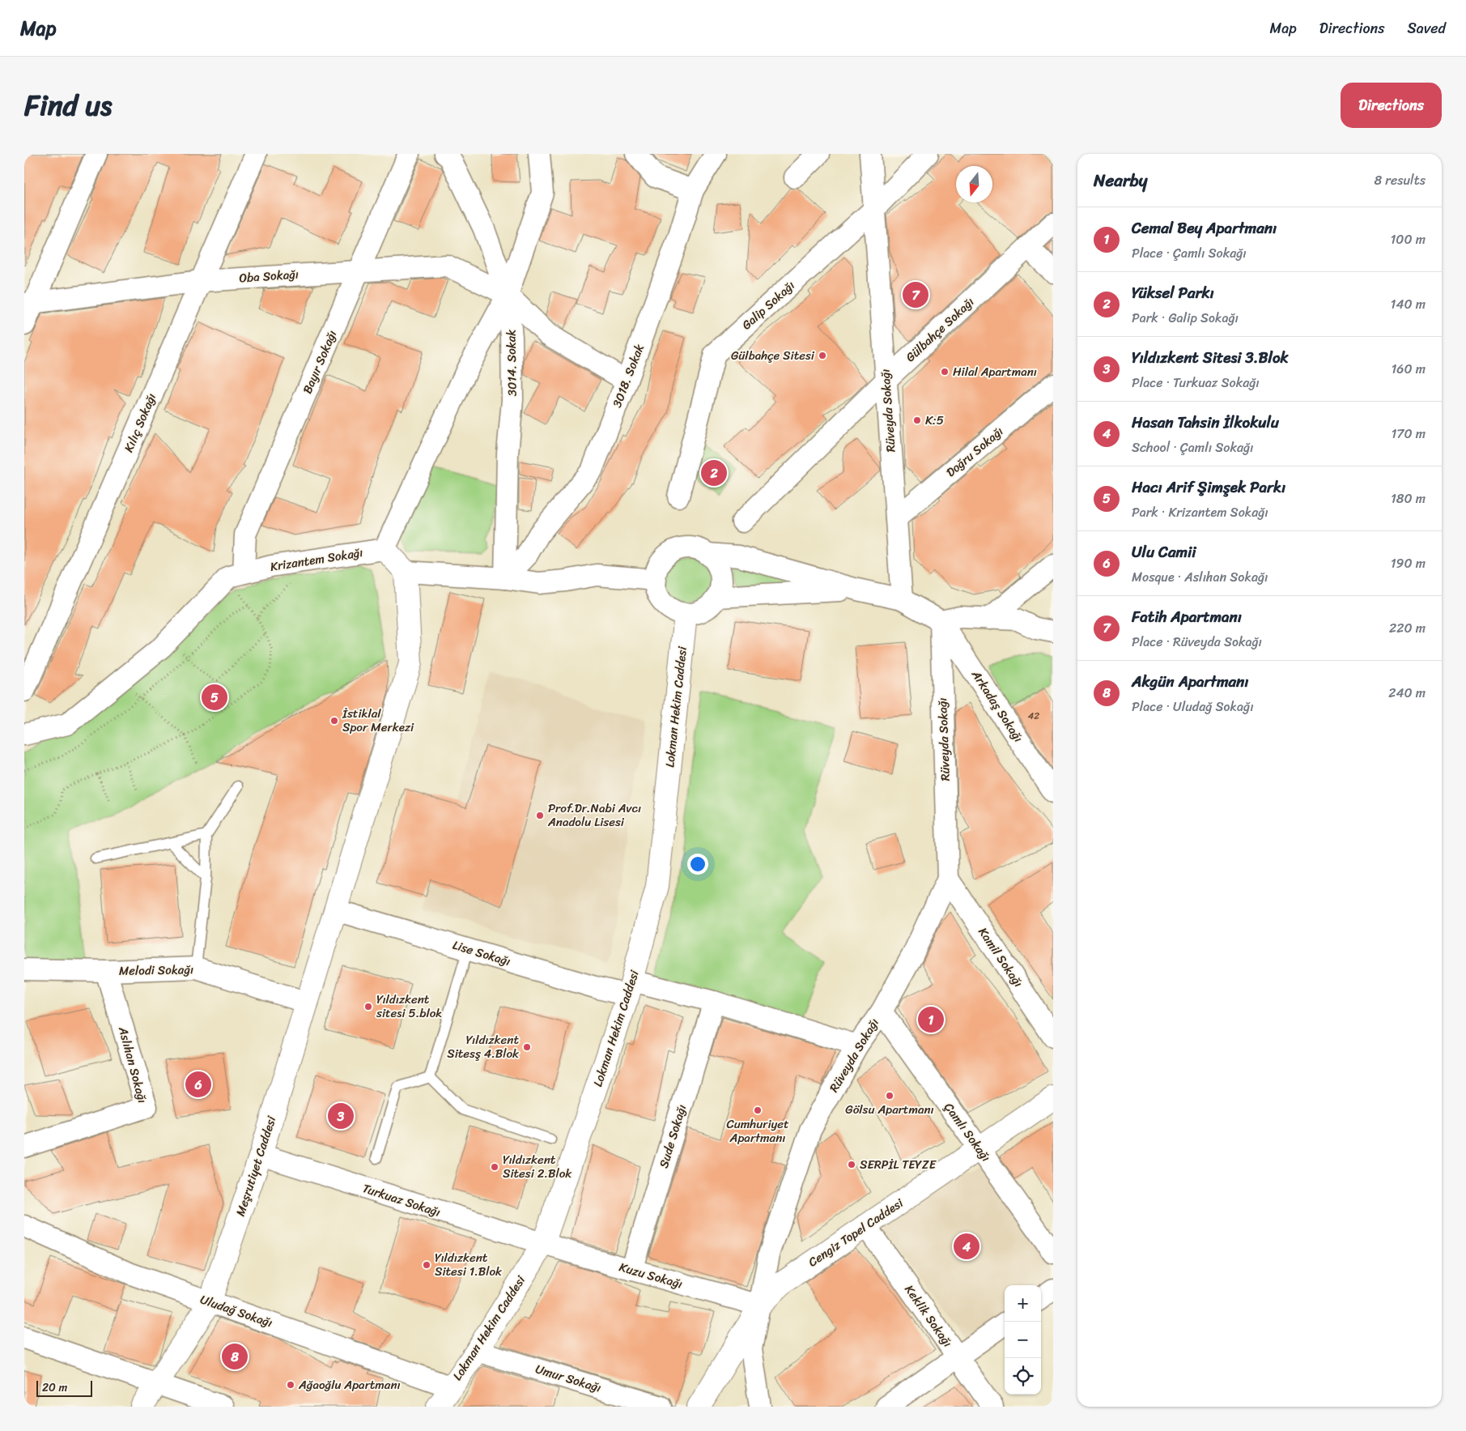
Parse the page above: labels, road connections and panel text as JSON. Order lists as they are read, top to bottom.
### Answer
{
  "streets": {
    "street": [
      "Oba Sokağı",
      "Galip Sokağı",
      "Gülbahçe Sokağı",
      "Bayır Sokağı",
      "3014. Sokak",
      "3018. Sokak",
      "Rüveyda Sokağı",
      "Kılıç Sokağı",
      "Doğru Sokağı",
      "Krizantem Sokağı",
      "Arkadaş Sokağı",
      "Lokman Hekim Caddesi",
      "Lise Sokağı",
      "Kamil Sokağı",
      "Melodi Sokağı",
      "Aslıhan Sokağı",
      "Çamlı Sokağı",
      "Sude Sokağı",
      "Meşrutiyet Caddesi",
      "Turkuaz Sokağı",
      "Cengiz Topel Caddesi",
      "Kuzu Sokağı",
      "Uludağ Sokağı",
      "Keklik Sokağı",
      "Umur Sokağı"
    ]
  },
  "crossings": [
    ["Oba Sokağı", "Bayır Sokağı"],
    ["Oba Sokağı", "3014. Sokak"],
    ["Oba Sokağı", "Kılıç Sokağı"],
    ["Galip Sokağı", "Rüveyda Sokağı"],
    ["Gülbahçe Sokağı", "Rüveyda Sokağı"],
    ["Bayır Sokağı", "Krizantem Sokağı"],
    ["3014. Sokak", "3018. Sokak"],
    ["Rüveyda Sokağı", "Doğru Sokağı"],
    ["Rüveyda Sokağı", "Arkadaş Sokağı"],
    ["Rüveyda Sokağı", "Kamil Sokağı"],
    ["Rüveyda Sokağı", "Çamlı Sokağı"],
    ["Rüveyda Sokağı", "Cengiz Topel Caddesi"],
    ["Rüveyda Sokağı", "Kuzu Sokağı"],
    ["Lokman Hekim Caddesi", "Lise Sokağı"],
    ["Lokman Hekim Caddesi", "Turkuaz Sokağı"],
    ["Lokman Hekim Caddesi", "Kuzu Sokağı"],
    ["Lokman Hekim Caddesi", "Uludağ Sokağı"],
    ["Lokman Hekim Caddesi", "Umur Sokağı"],
    ["Lise Sokağı", "Meşrutiyet Caddesi"],
    ["Melodi Sokağı", "Aslıhan Sokağı"],
    ["Melodi Sokağı", "Meşrutiyet Caddesi"],
    ["Çamlı Sokağı", "Cengiz Topel Caddesi"],
    ["Sude Sokağı", "Kuzu Sokağı"],
    ["Meşrutiyet Caddesi", "Turkuaz Sokağı"],
    ["Meşrutiyet Caddesi", "Uludağ Sokağı"],
    ["Turkuaz Sokağı", "Kuzu Sokağı"],
    ["Cengiz Topel Caddesi", "Kuzu Sokağı"],
    ["Cengiz Topel Caddesi", "Keklik Sokağı"]
  ],
  "places": [
    "Gülbahçe Sitesi",
    "Hilal Apartmanı",
    "K:5",
    "İstiklal Spor Merkezi",
    "Prof.Dr.Nabi Avcı Anadolu Lisesi",
    "Yıldızkent sitesi 5.blok",
    "Yıldızkent Sitesş 4.Blok",
    "Gölsu Apartmanı",
    "Cumhuriyet Apartmanı",
    "SERPİL TEYZE",
    "Yıldızkent Sitesi 2.Blok",
    "Yıldızkent Sitesi 1.Blok",
    "Ağaoğlu Apartmanı"
  ],
  "house_numbers": ["42"],
  "scale_bar": "20 m",
  "north": "bottom",
  "page": {
    "header": "Map",
    "nav": ["Map", "Directions", "Saved"],
    "title": "Find us",
    "buttons": "Directions",
    "heading": ["Nearby", "8 results"],
    "list": [
      {
        "mark": "1",
        "name": "Cemal Bey Apartmanı",
        "note": "Place · Çamlı Sokağı",
        "value": "100 m"
      },
      {
        "mark": "2",
        "name": "Yüksel Parkı",
        "note": "Park · Galip Sokağı",
        "value": "140 m"
      },
      {
        "mark": "3",
        "name": "Yıldızkent Sitesi 3.Blok",
        "note": "Place · Turkuaz Sokağı",
        "value": "160 m"
      },
      {
        "mark": "4",
        "name": "Hasan Tahsin İlkokulu",
        "note": "School · Çamlı Sokağı",
        "value": "170 m"
      },
      {
        "mark": "5",
        "name": "Hacı Arif Şimşek Parkı",
        "note": "Park · Krizantem Sokağı",
        "value": "180 m"
      },
      {
        "mark": "6",
        "name": "Ulu Camii",
        "note": "Mosque · Aslıhan Sokağı",
        "value": "190 m"
      },
      {
        "mark": "7",
        "name": "Fatih Apartmanı",
        "note": "Place · Rüveyda Sokağı",
        "value": "220 m"
      },
      {
        "mark": "8",
        "name": "Akgün Apartmanı",
        "note": "Place · Uludağ Sokağı",
        "value": "240 m"
      }
    ],
    "pins": [
      "7",
      "2",
      "5",
      "1",
      "6",
      "3",
      "4",
      "8"
    ],
    "map_buttons": ["+", "−"],
    "scale": "20 m"
  }
}
